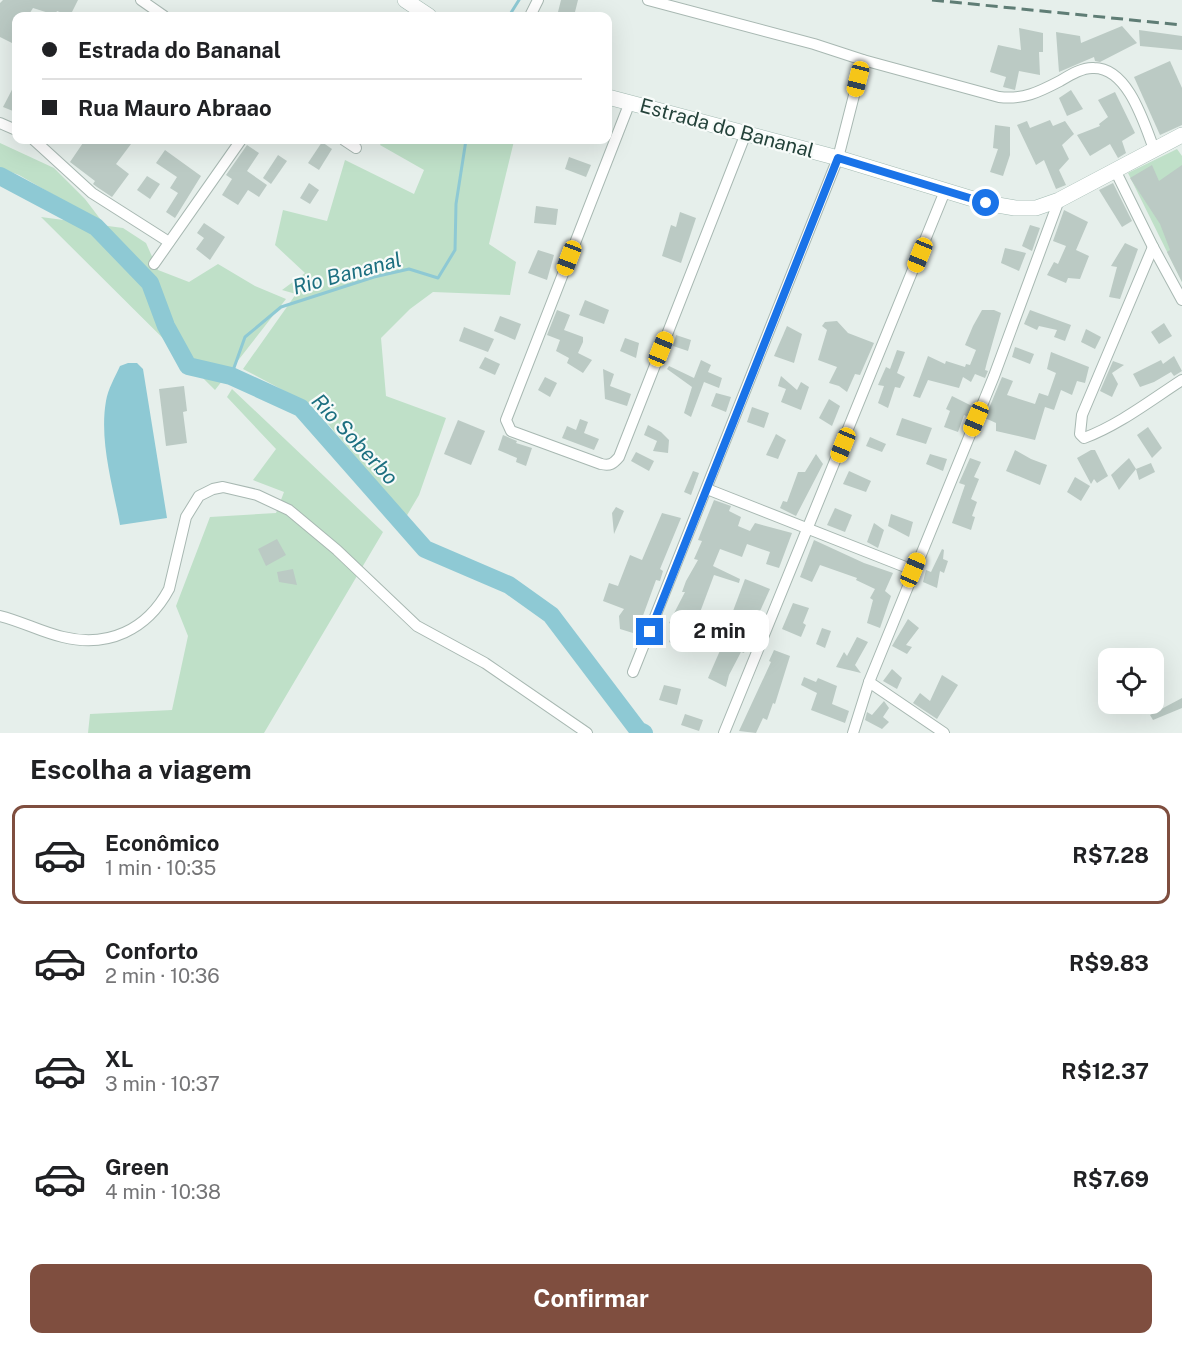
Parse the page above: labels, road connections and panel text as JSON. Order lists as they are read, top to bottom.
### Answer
{
  "streets": {
    "main road": ["Estrada do Bananal"]
  },
  "water": ["Rio Bananal", "Rio Soberbo"],
  "page": {
    "banner": ["Estrada do Bananal", "Rua Mauro Abraao"],
    "bubble": "2 min",
    "heading": "Escolha a viagem",
    "list": [
      {
        "name": "Econômico",
        "note": "1 min · 10:35",
        "value": "R$7.28"
      },
      {
        "name": "Conforto",
        "note": "2 min · 10:36",
        "value": "R$9.83"
      },
      {
        "name": "XL",
        "note": "3 min · 10:37",
        "value": "R$12.37"
      },
      {
        "name": "Green",
        "note": "4 min · 10:38",
        "value": "R$7.69"
      }
    ],
    "buttons": "Confirmar"
  }
}
